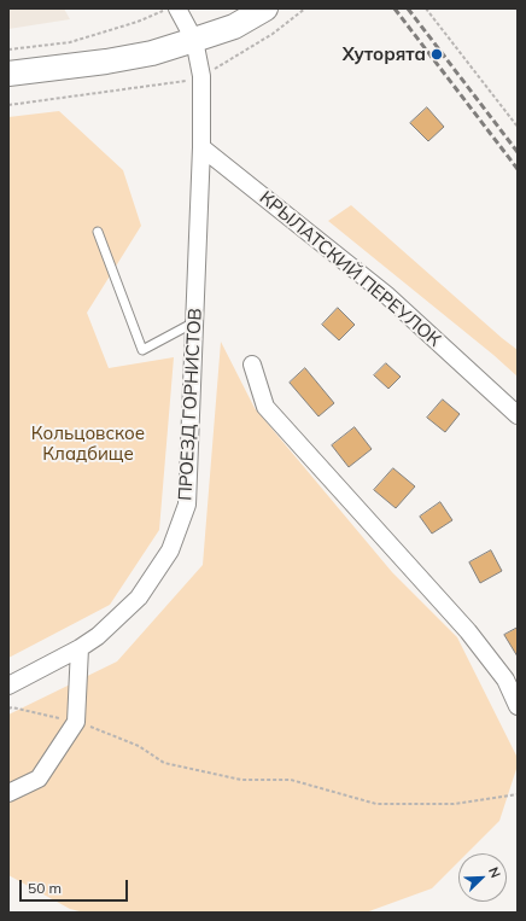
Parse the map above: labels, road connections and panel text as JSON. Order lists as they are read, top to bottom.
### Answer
{
  "streets": {
    "street": ["КРЫЛАТСКИЙ ПЕРЕУЛОК", "ПРОЕЗД ГОРНИСТОВ"]
  },
  "crossings": [
    ["КРЫЛАТСКИЙ ПЕРЕУЛОК", "ПРОЕЗД ГОРНИСТОВ"]
  ],
  "parks": ["Кольцовское Кладбище"],
  "places": ["Хуторята"],
  "scale_bar": "50 m",
  "north": "top right"
}
